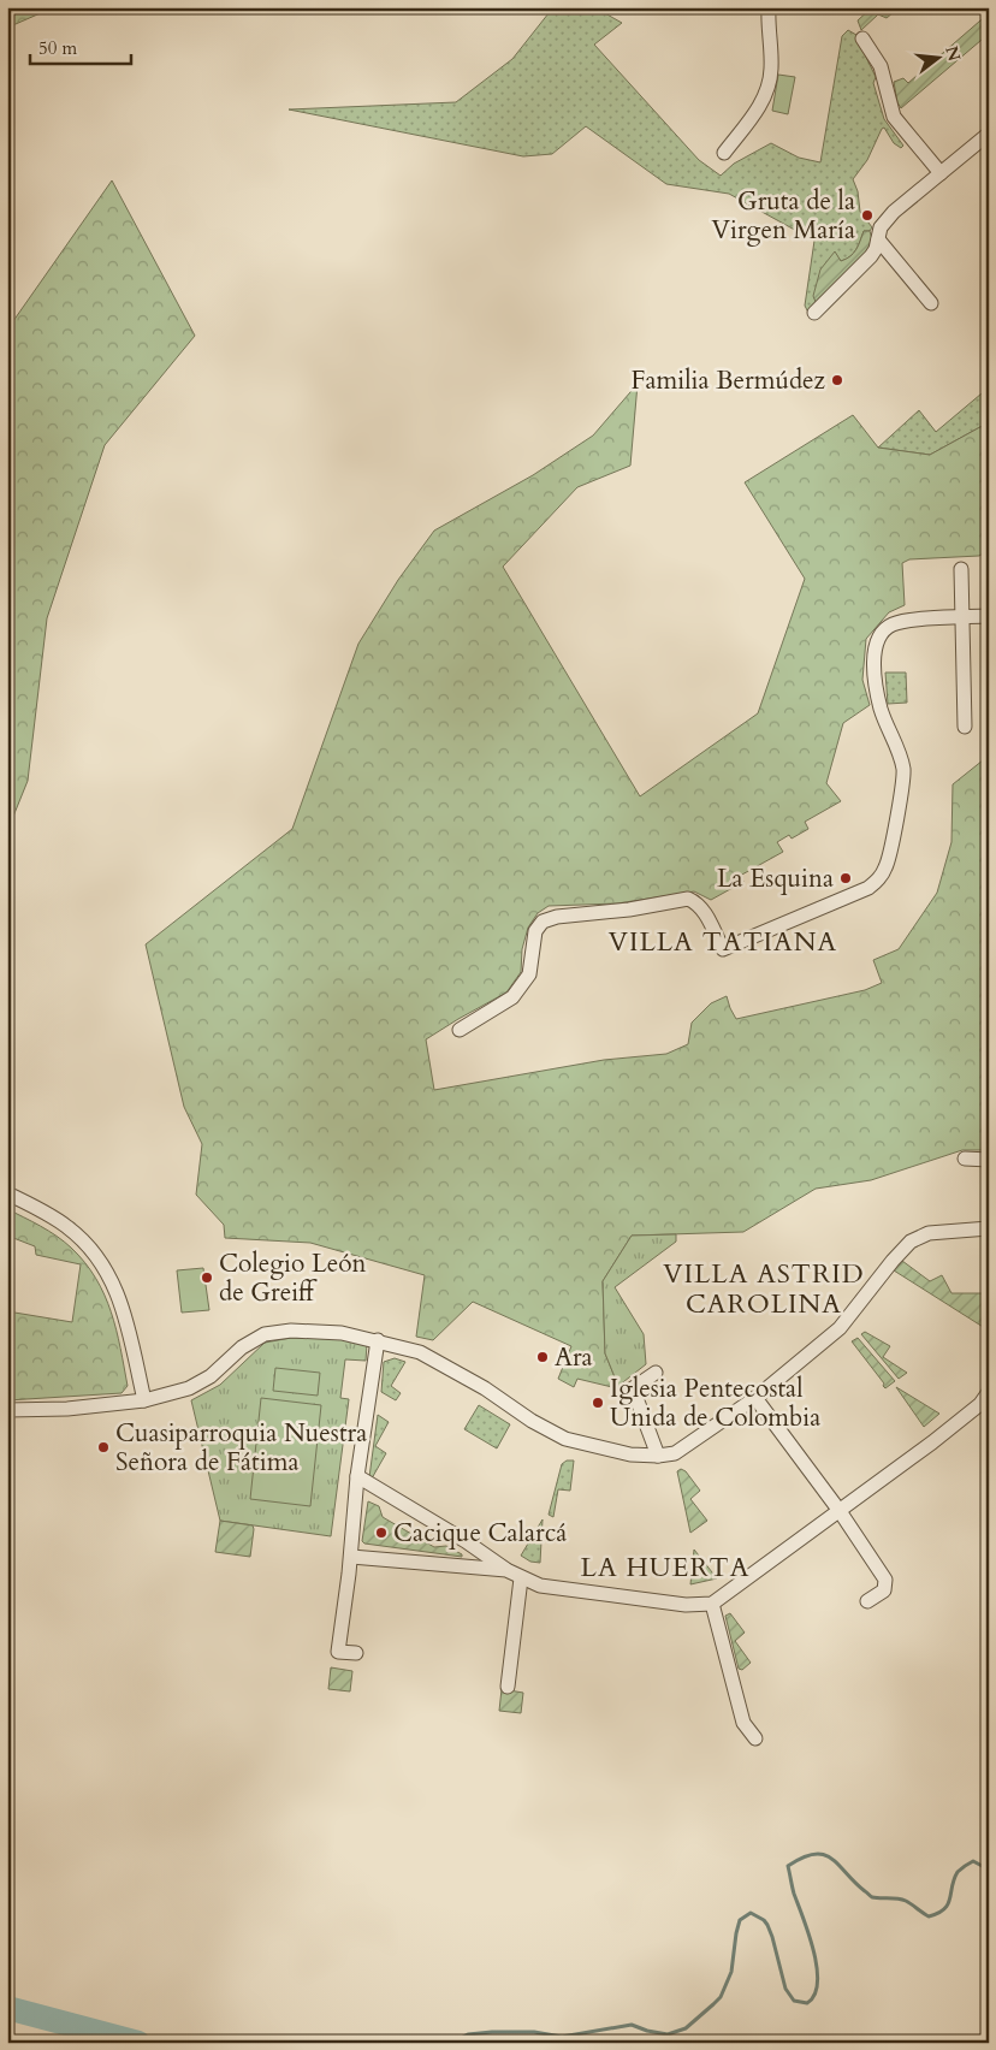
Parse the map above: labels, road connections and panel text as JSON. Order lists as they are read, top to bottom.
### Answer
{
  "districts": ["VILLA TATIANA", "VILLA ASTRID CAROLINA", "LA HUERTA"],
  "places": [
    "Gruta de la Virgen María",
    "Familia Bermúdez",
    "La Esquina",
    "Colegio León de Greiff",
    "Ara",
    "Iglesia Pentecostal Unida de Colombia",
    "Cuasiparroquia Nuestra Señora de Fátima",
    "Cacique Calarcá"
  ],
  "scale_bar": "50 m",
  "north": "right"
}
